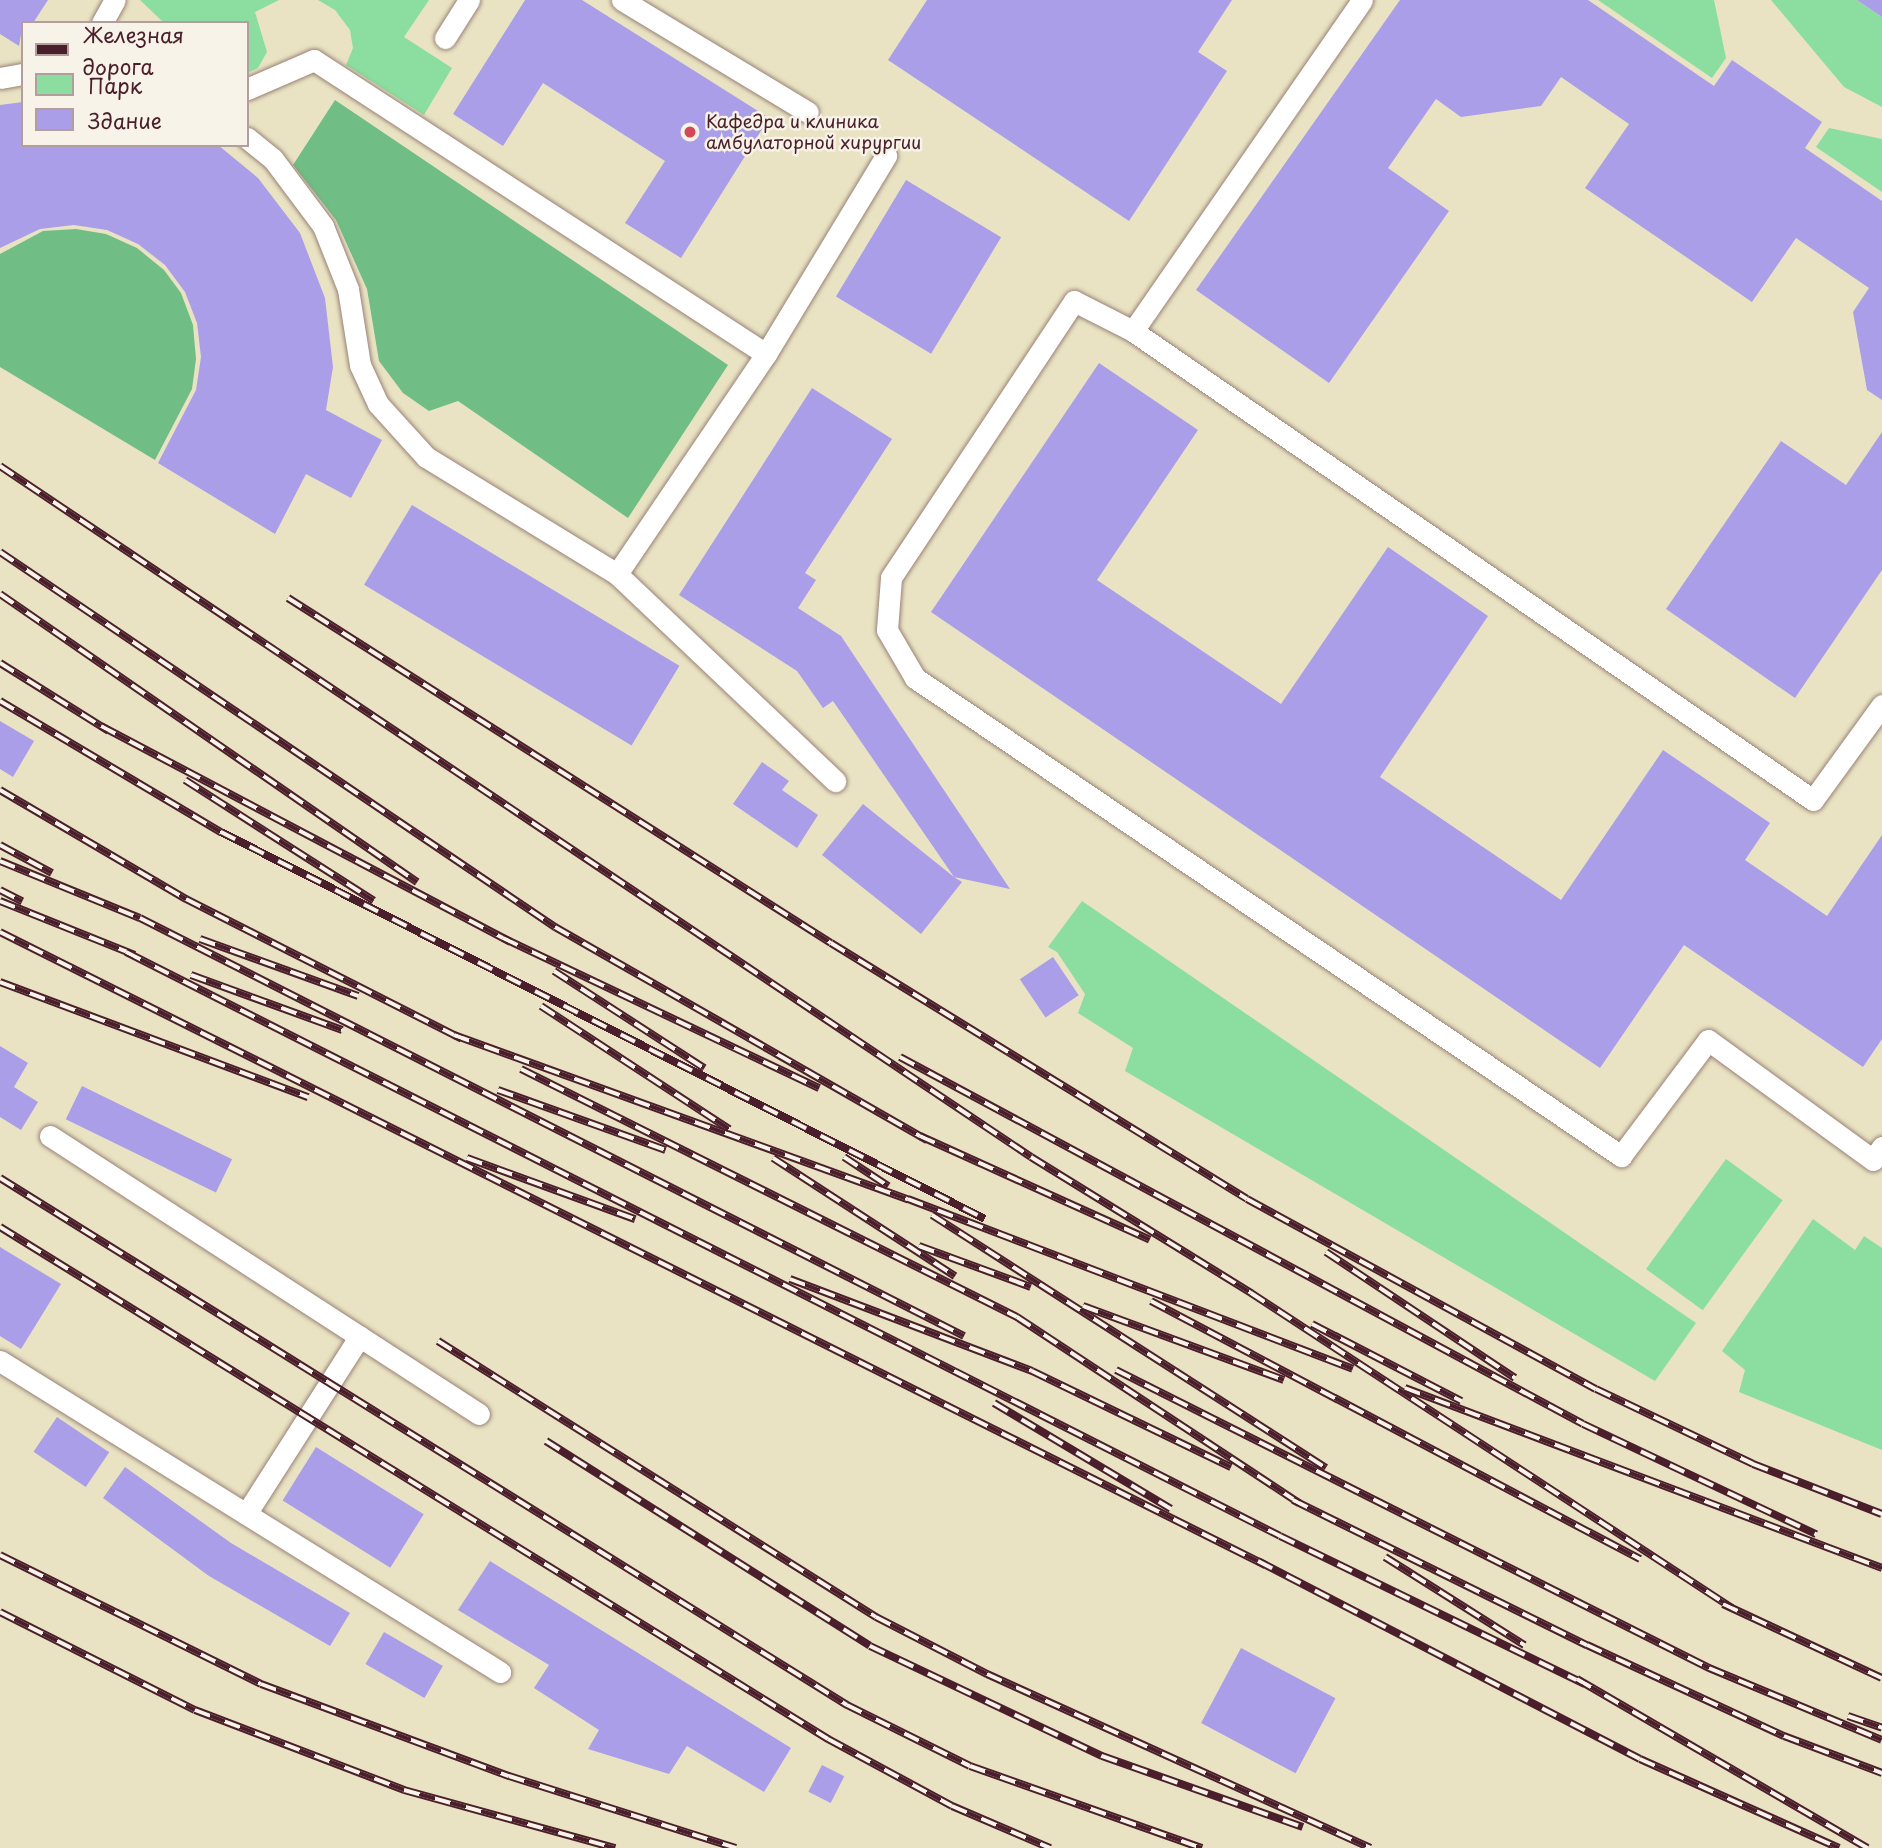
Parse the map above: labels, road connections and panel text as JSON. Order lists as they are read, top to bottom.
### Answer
{
  "places": ["Кафедра и клиника амбулаторной хирургии"],
  "legend": ["Железная дорога", "Парк", "Здание"]
}
